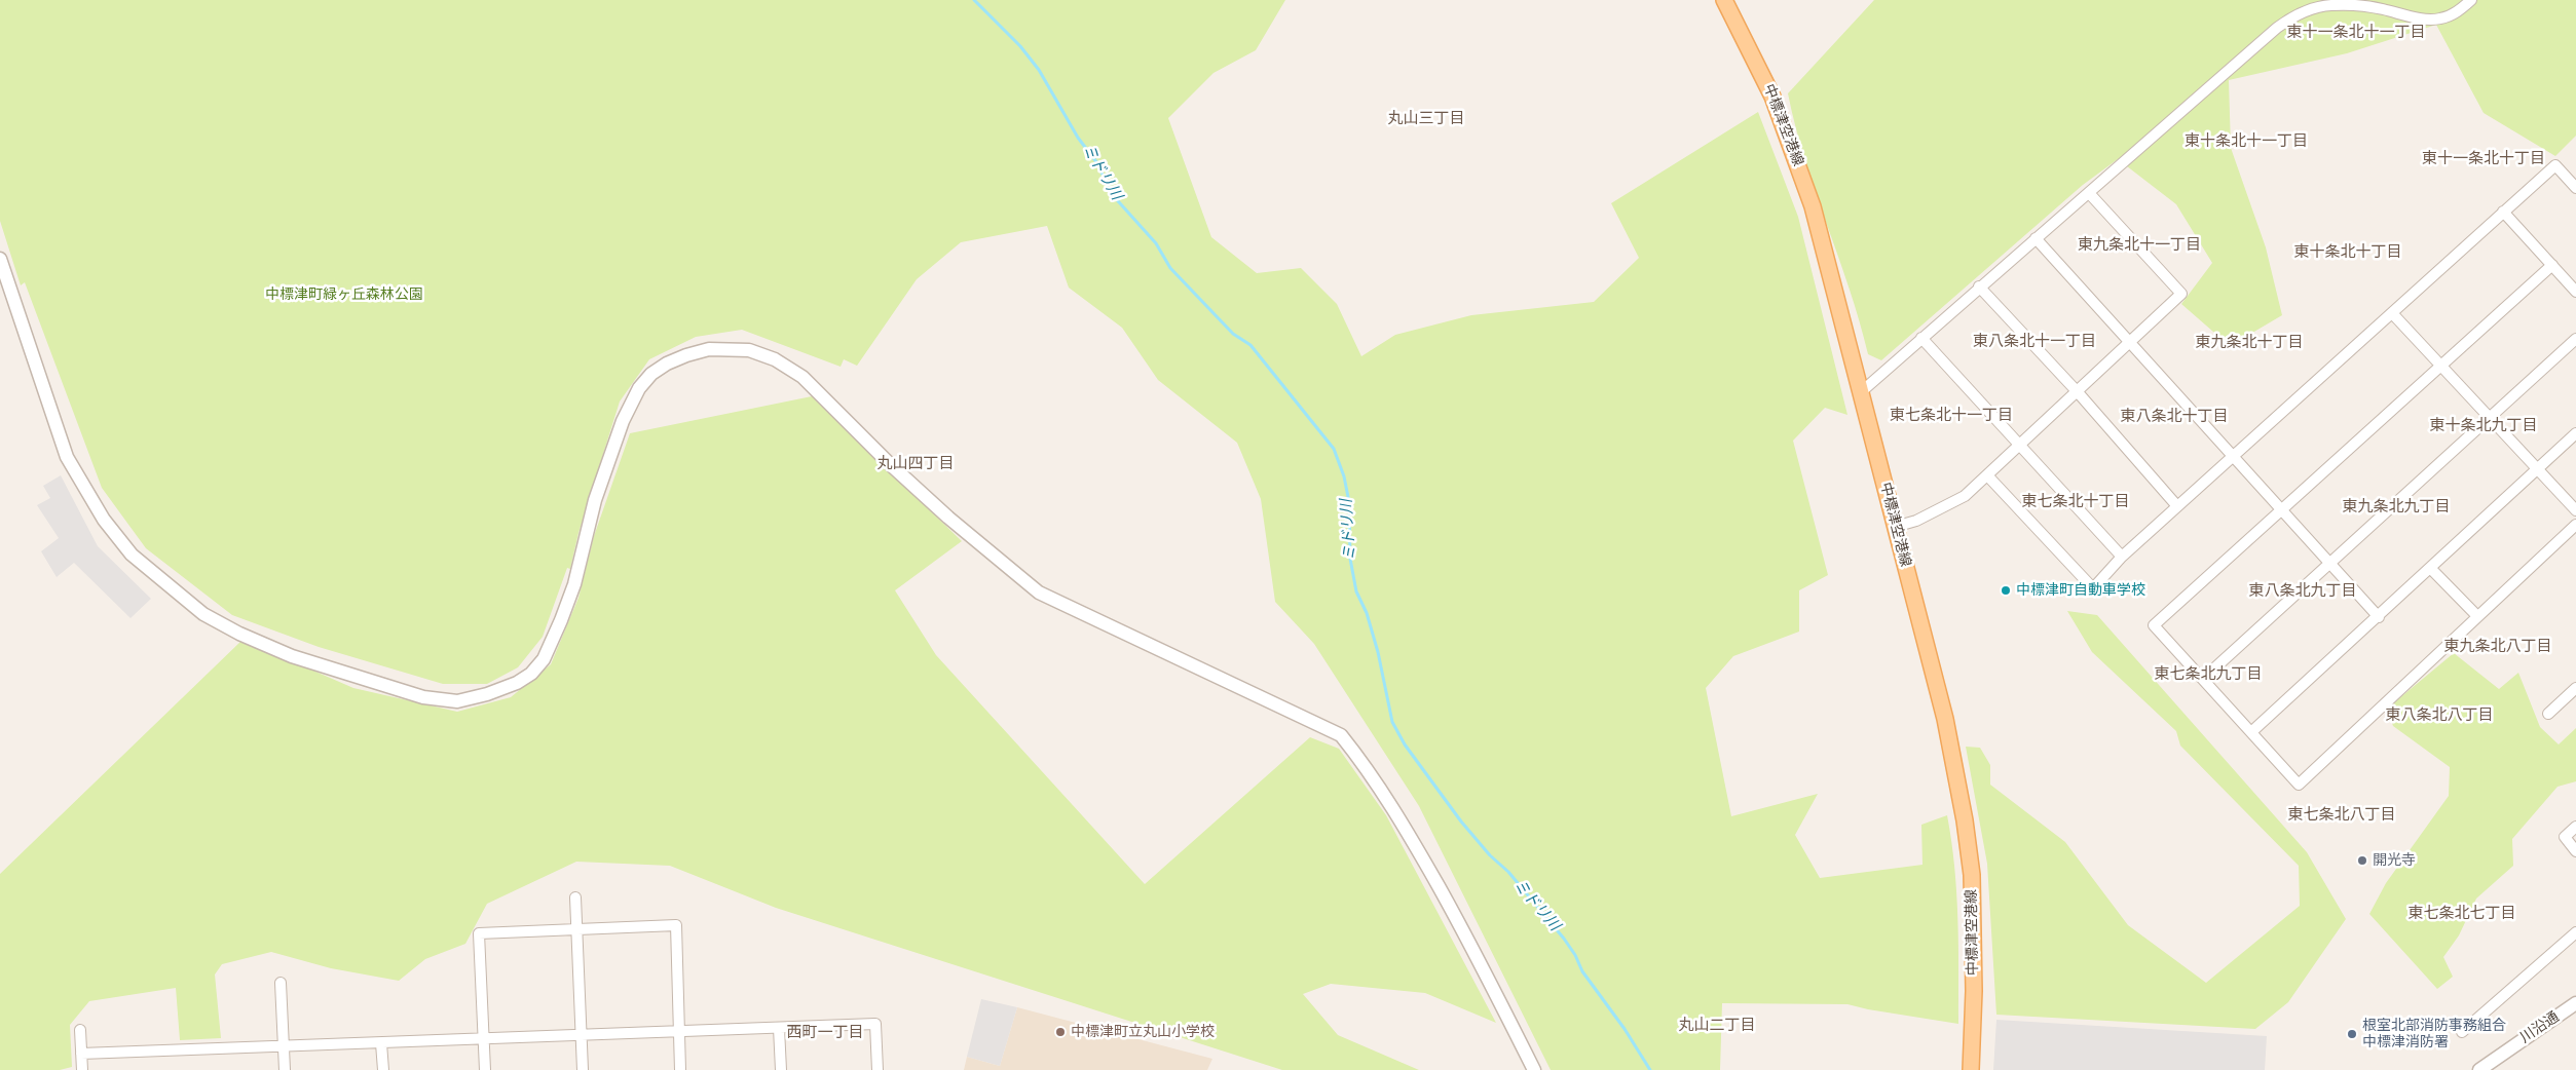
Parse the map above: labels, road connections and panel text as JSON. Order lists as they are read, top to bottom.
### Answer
{
  "streets": {
    "main road": ["中標津空港線"],
    "street": ["川沿通"]
  },
  "districts": [
    "東十一条北十一丁目",
    "丸山三丁目",
    "東十条北十一丁目",
    "東十一条北十丁目",
    "東九条北十一丁目",
    "東十条北十丁目",
    "東八条北十一丁目",
    "東九条北十丁目",
    "東七条北十一丁目",
    "東八条北十丁目",
    "東十条北九丁目",
    "丸山四丁目",
    "東七条北十丁目",
    "東九条北九丁目",
    "東八条北九丁目",
    "東九条北八丁目",
    "東七条北九丁目",
    "東八条北八丁目",
    "東七条北八丁目",
    "東七条北七丁目",
    "丸山二丁目",
    "西町一丁目"
  ],
  "water": ["ミドリ川"],
  "parks": ["中標津町緑ヶ丘森林公園"],
  "places": [
    "中標津町自動車学校",
    "開光寺",
    "中標津町立丸山小学校",
    "根室北部消防事務組合 中標津消防署"
  ]
}
